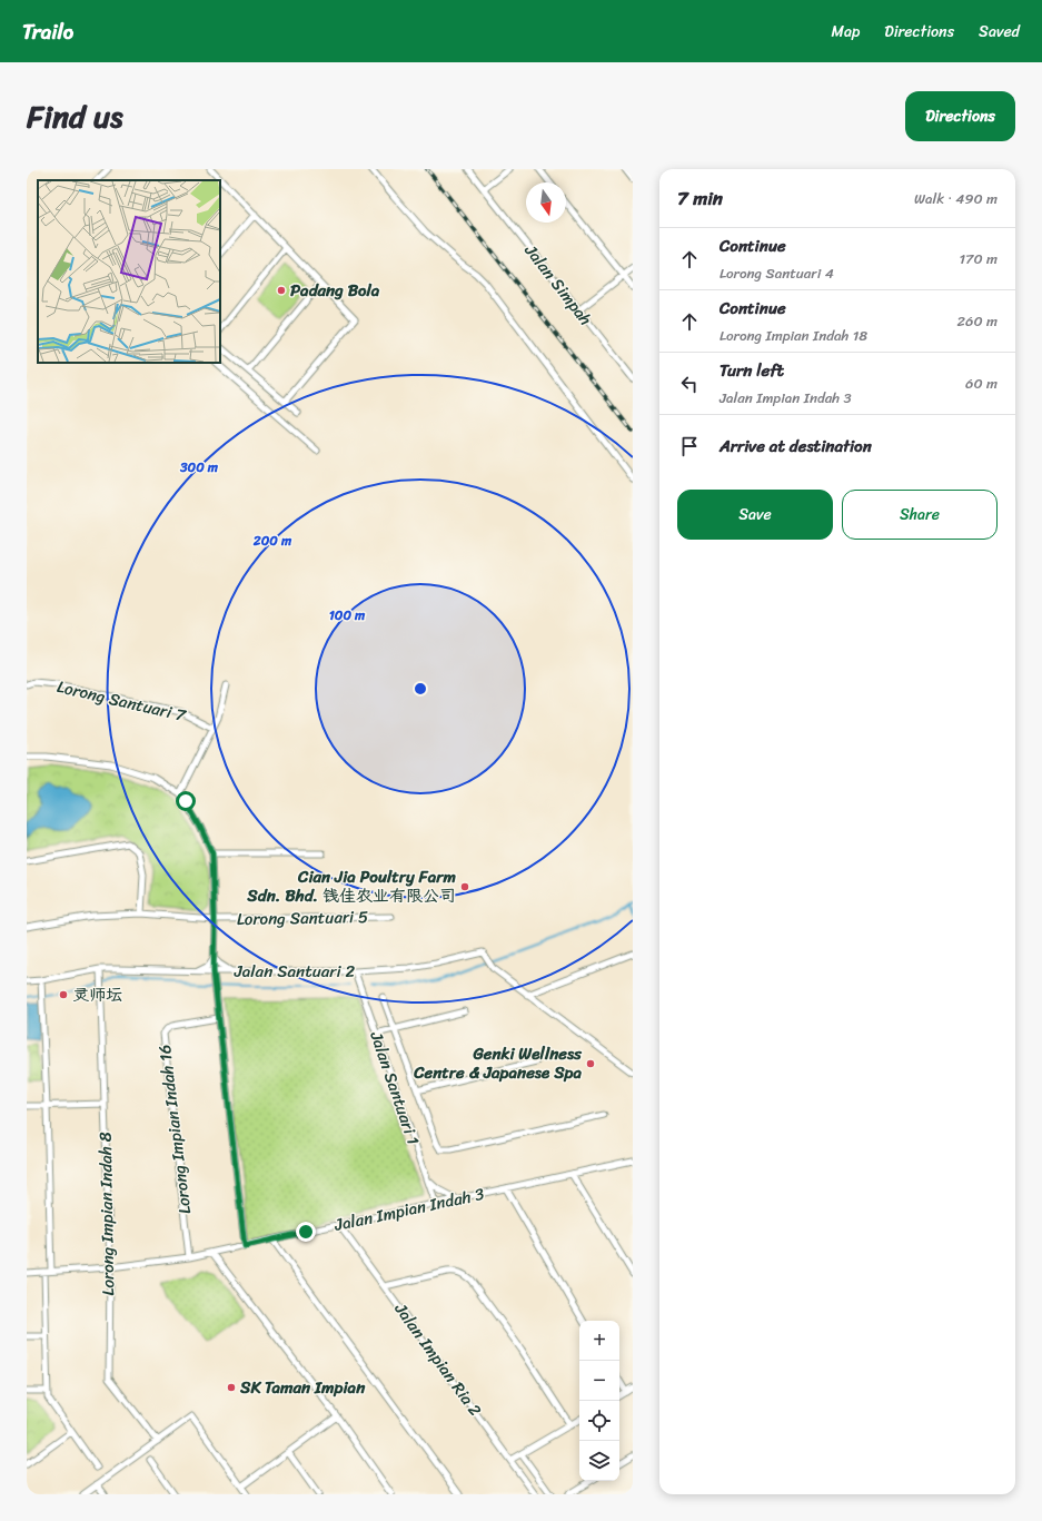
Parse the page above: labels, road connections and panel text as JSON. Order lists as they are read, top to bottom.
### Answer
{
  "streets": {
    "street": [
      "Jalan Simpah",
      "Lorong Santuari 7",
      "Lorong Santuari 5",
      "Jalan Santuari 2",
      "Jalan Santuari 1",
      "Lorong Impian Indah 16",
      "Jalan Impian Indah 3",
      "Lorong Impian Indah 8",
      "Jalan Impian Ria 2"
    ]
  },
  "crossings": [
    ["Jalan Santuari 2", "Jalan Santuari 1"],
    ["Jalan Santuari 2", "Lorong Impian Indah 8"],
    ["Jalan Santuari 1", "Jalan Impian Indah 3"],
    ["Lorong Impian Indah 16", "Jalan Impian Indah 3"],
    ["Jalan Impian Indah 3", "Lorong Impian Indah 8"],
    ["Jalan Impian Indah 3", "Jalan Impian Ria 2"]
  ],
  "places": [
    "Padang Bola",
    "Cian Jia Poultry Farm Sdn. Bhd. 钱佳农业有限公司",
    "灵师坛",
    "Genki Wellness Centre & Japanese Spa",
    "SK Taman Impian"
  ],
  "north": "bottom",
  "page": {
    "header": "Trailo",
    "nav": ["Map", "Directions", "Saved"],
    "title": "Find us",
    "buttons": [
      "Directions",
      ["Save", "Share"]
    ],
    "heading": ["7 min", "Walk · 490 m"],
    "list": [
      ["Continue", "Lorong Santuari 4", "170 m"],
      ["Continue", "Lorong Impian Indah 18", "260 m"],
      ["Turn left", "Jalan Impian Indah 3", "60 m"],
      "Arrive at destination"
    ],
    "map_buttons": ["+", "−"]
  },
  "rings": ["300 m", "200 m", "100 m"]
}
